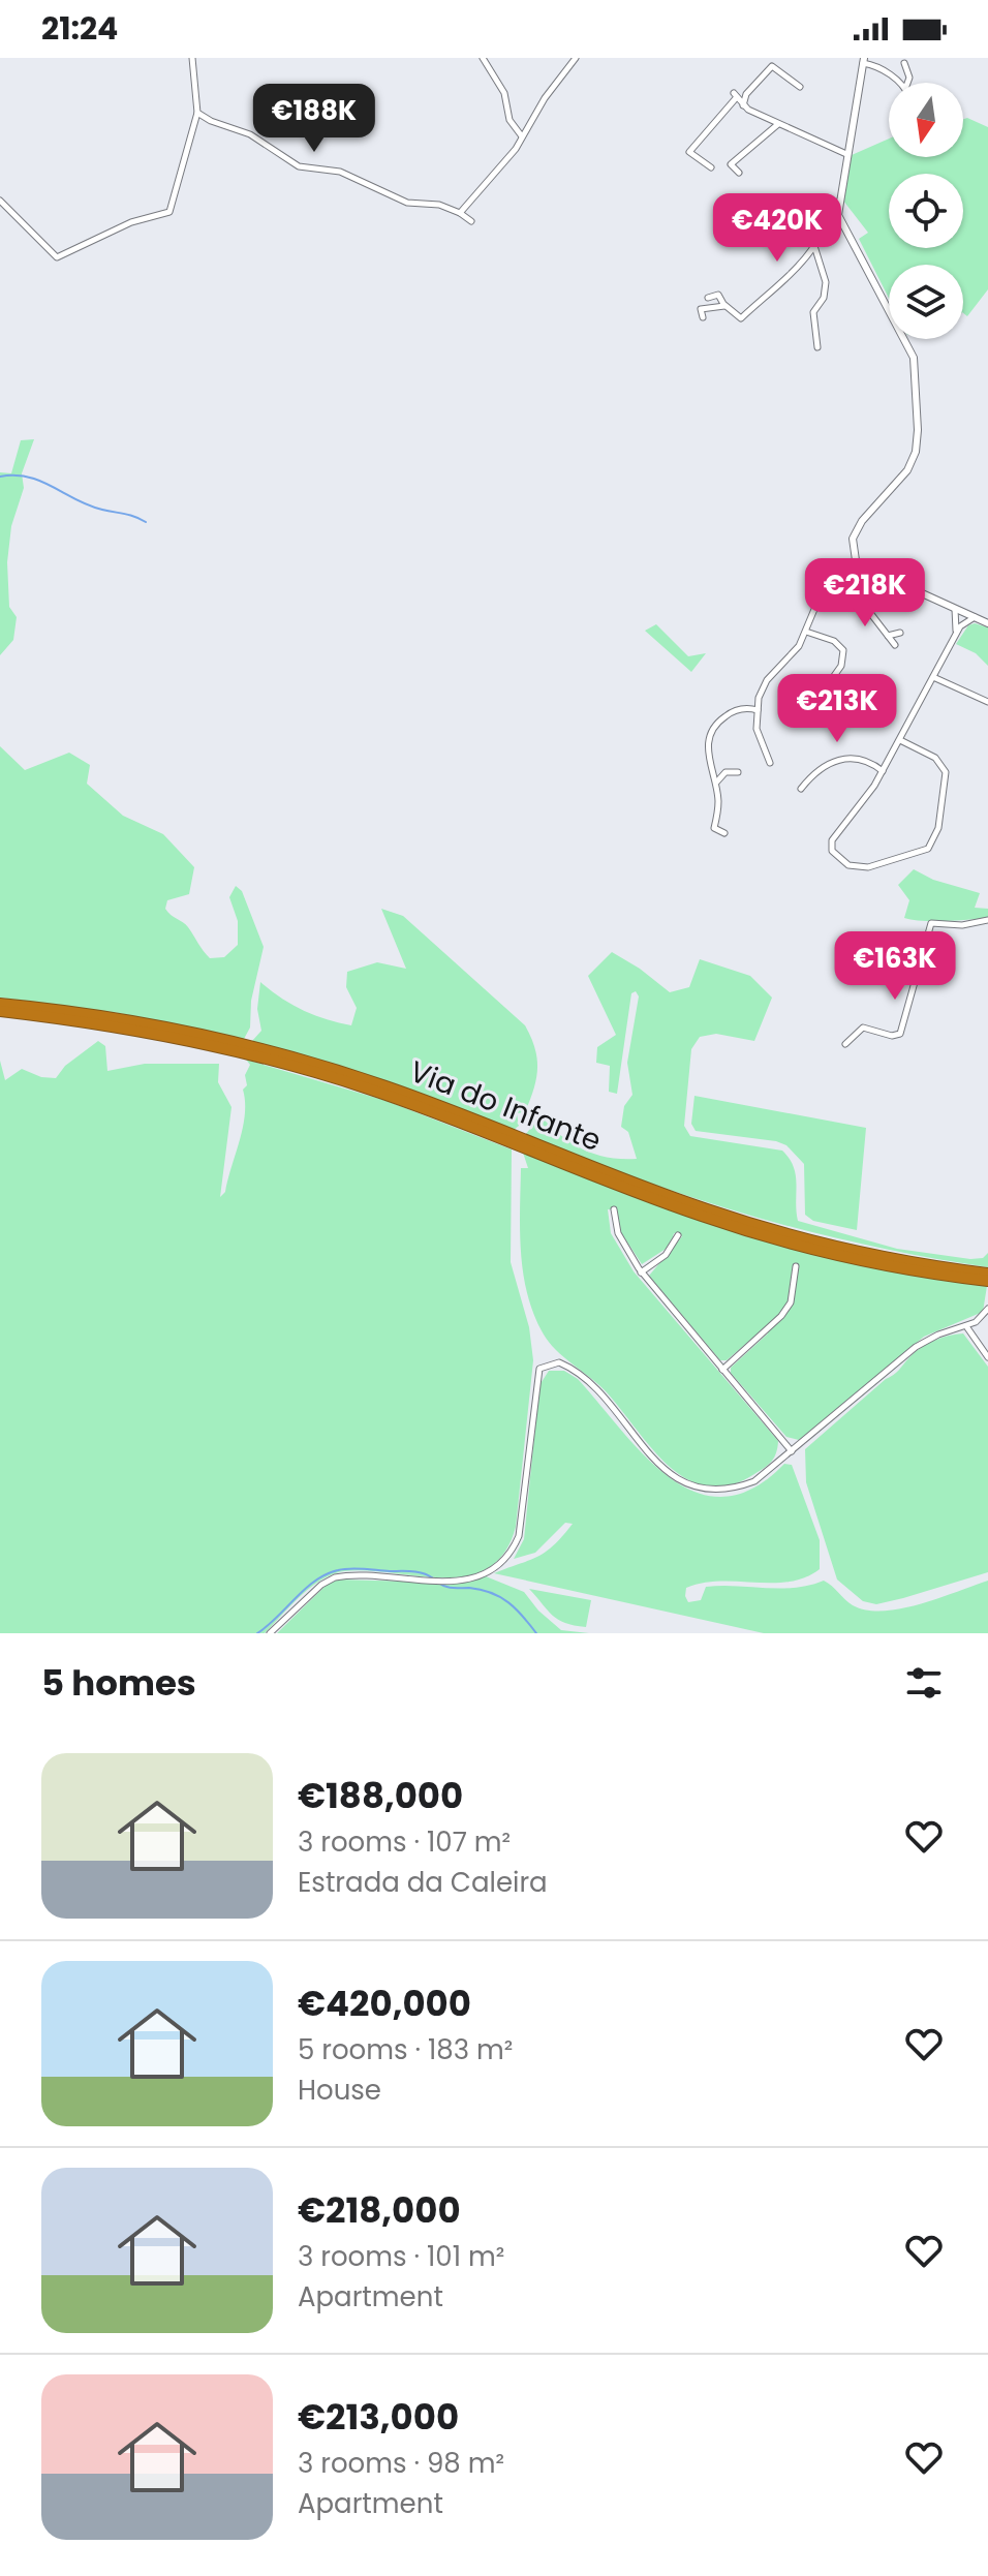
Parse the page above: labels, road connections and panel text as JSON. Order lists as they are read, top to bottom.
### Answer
{
  "streets": {
    "highway": ["Via do Infante"]
  },
  "north": "bottom",
  "page": {
    "status": "21:24",
    "price": [
      "€188K",
      "€420K",
      "€218K",
      "€213K",
      "€163K"
    ],
    "heading": "5 homes",
    "list": [
      {
        "name": "€188,000",
        "note": "3 rooms · 107 m² · Estrada da Caleira"
      },
      {
        "name": "€420,000",
        "note": "5 rooms · 183 m² · House"
      },
      {
        "name": "€218,000",
        "note": "3 rooms · 101 m² · Apartment"
      },
      {
        "name": "€213,000",
        "note": "3 rooms · 98 m² · Apartment"
      }
    ]
  }
}
